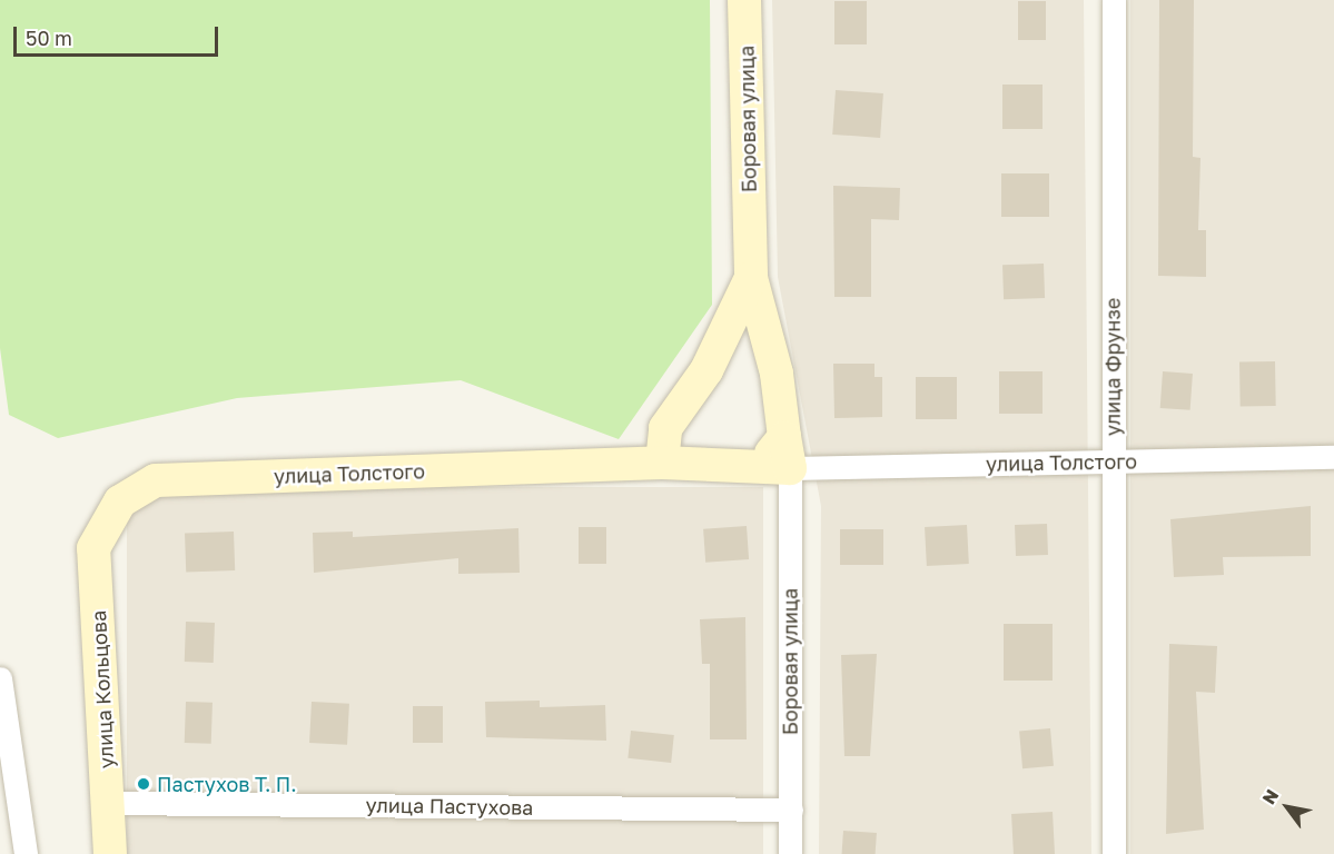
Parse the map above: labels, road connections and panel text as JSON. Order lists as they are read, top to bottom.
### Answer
{
  "streets": {
    "street": [
      "Боровая улица",
      "улица Фрунзе",
      "улица Толстого",
      "улица Кольцова",
      "улица Пастухова"
    ]
  },
  "crossings": [
    ["Боровая улица", "улица Толстого"],
    ["Боровая улица", "улица Пастухова"],
    ["улица Фрунзе", "улица Толстого"],
    ["улица Толстого", "улица Кольцова"],
    ["улица Кольцова", "улица Пастухова"]
  ],
  "places": ["Пастухов Т. П."],
  "scale_bar": "50 m",
  "north": "top left"
}
